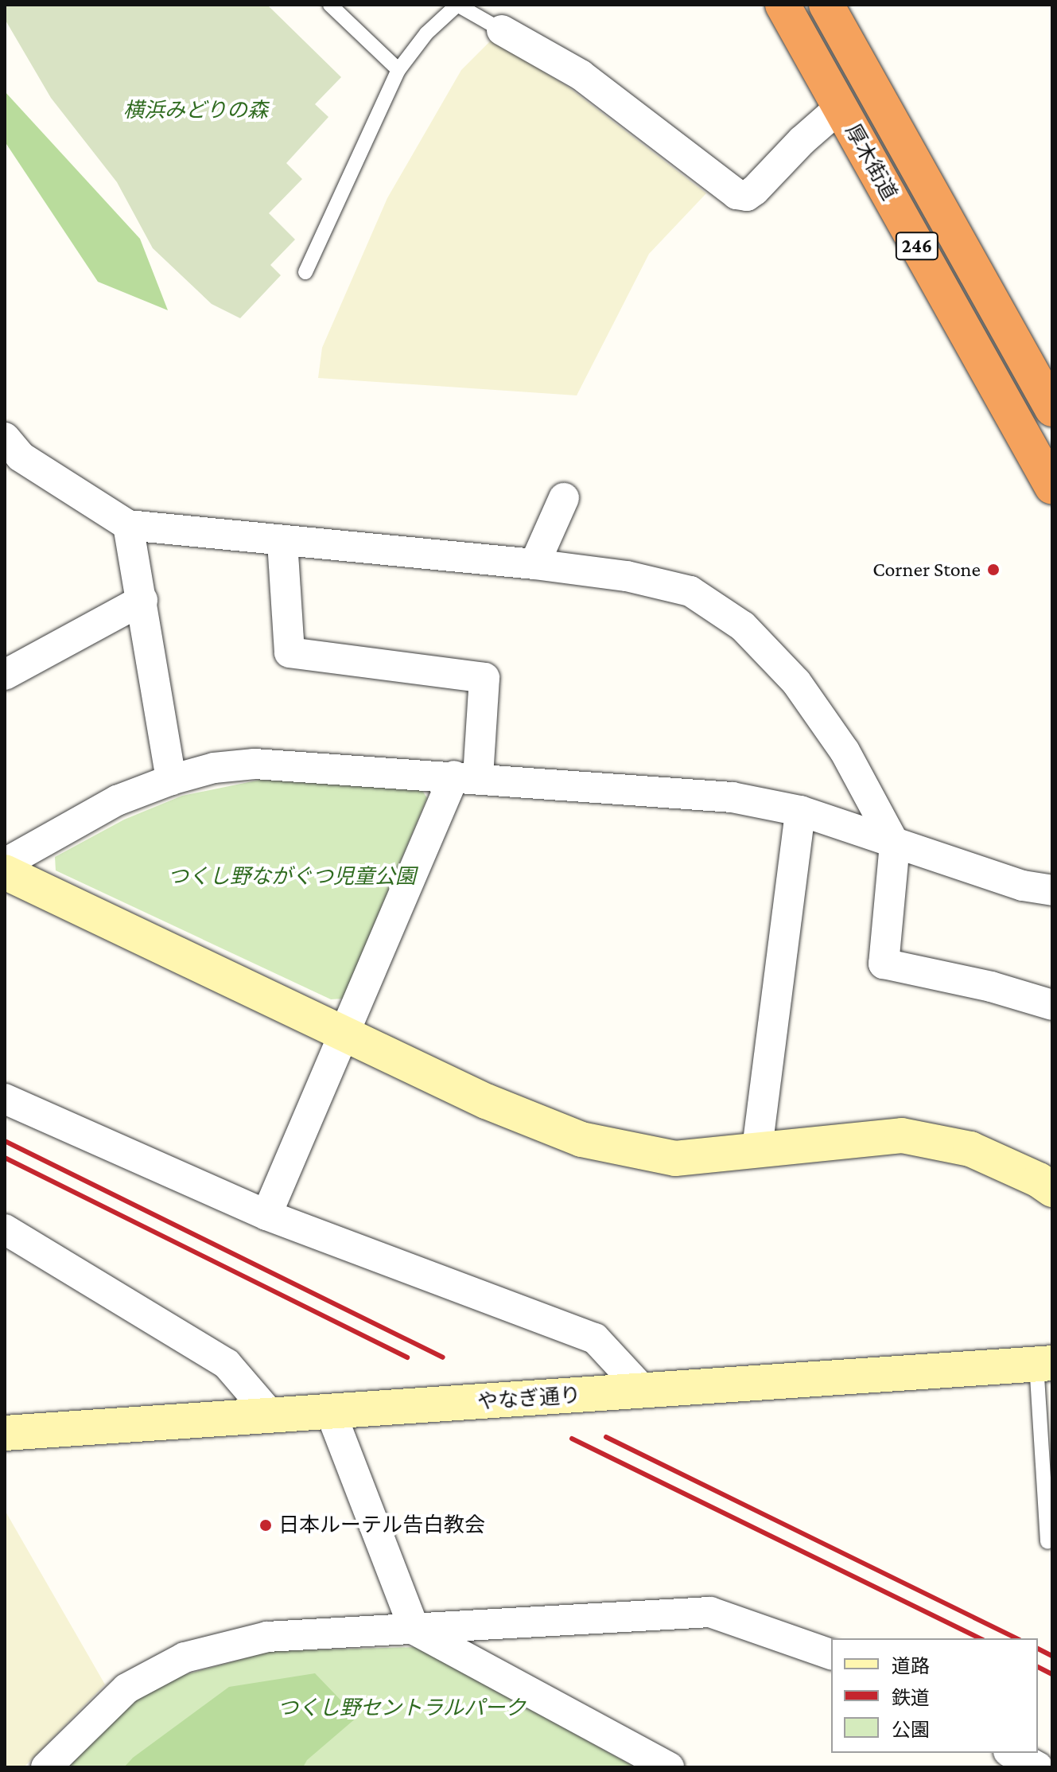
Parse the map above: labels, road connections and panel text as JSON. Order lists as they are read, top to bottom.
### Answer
{
  "streets": {
    "highway": ["厚木街道", "246"],
    "street": ["やなぎ通り"]
  },
  "parks": ["横浜みどりの森", "つくし野ながぐつ児童公園", "つくし野セントラルパーク"],
  "places": ["Corner Stone", "日本ルーテル告白教会"],
  "legend": ["道路", "鉄道", "公園"]
}
